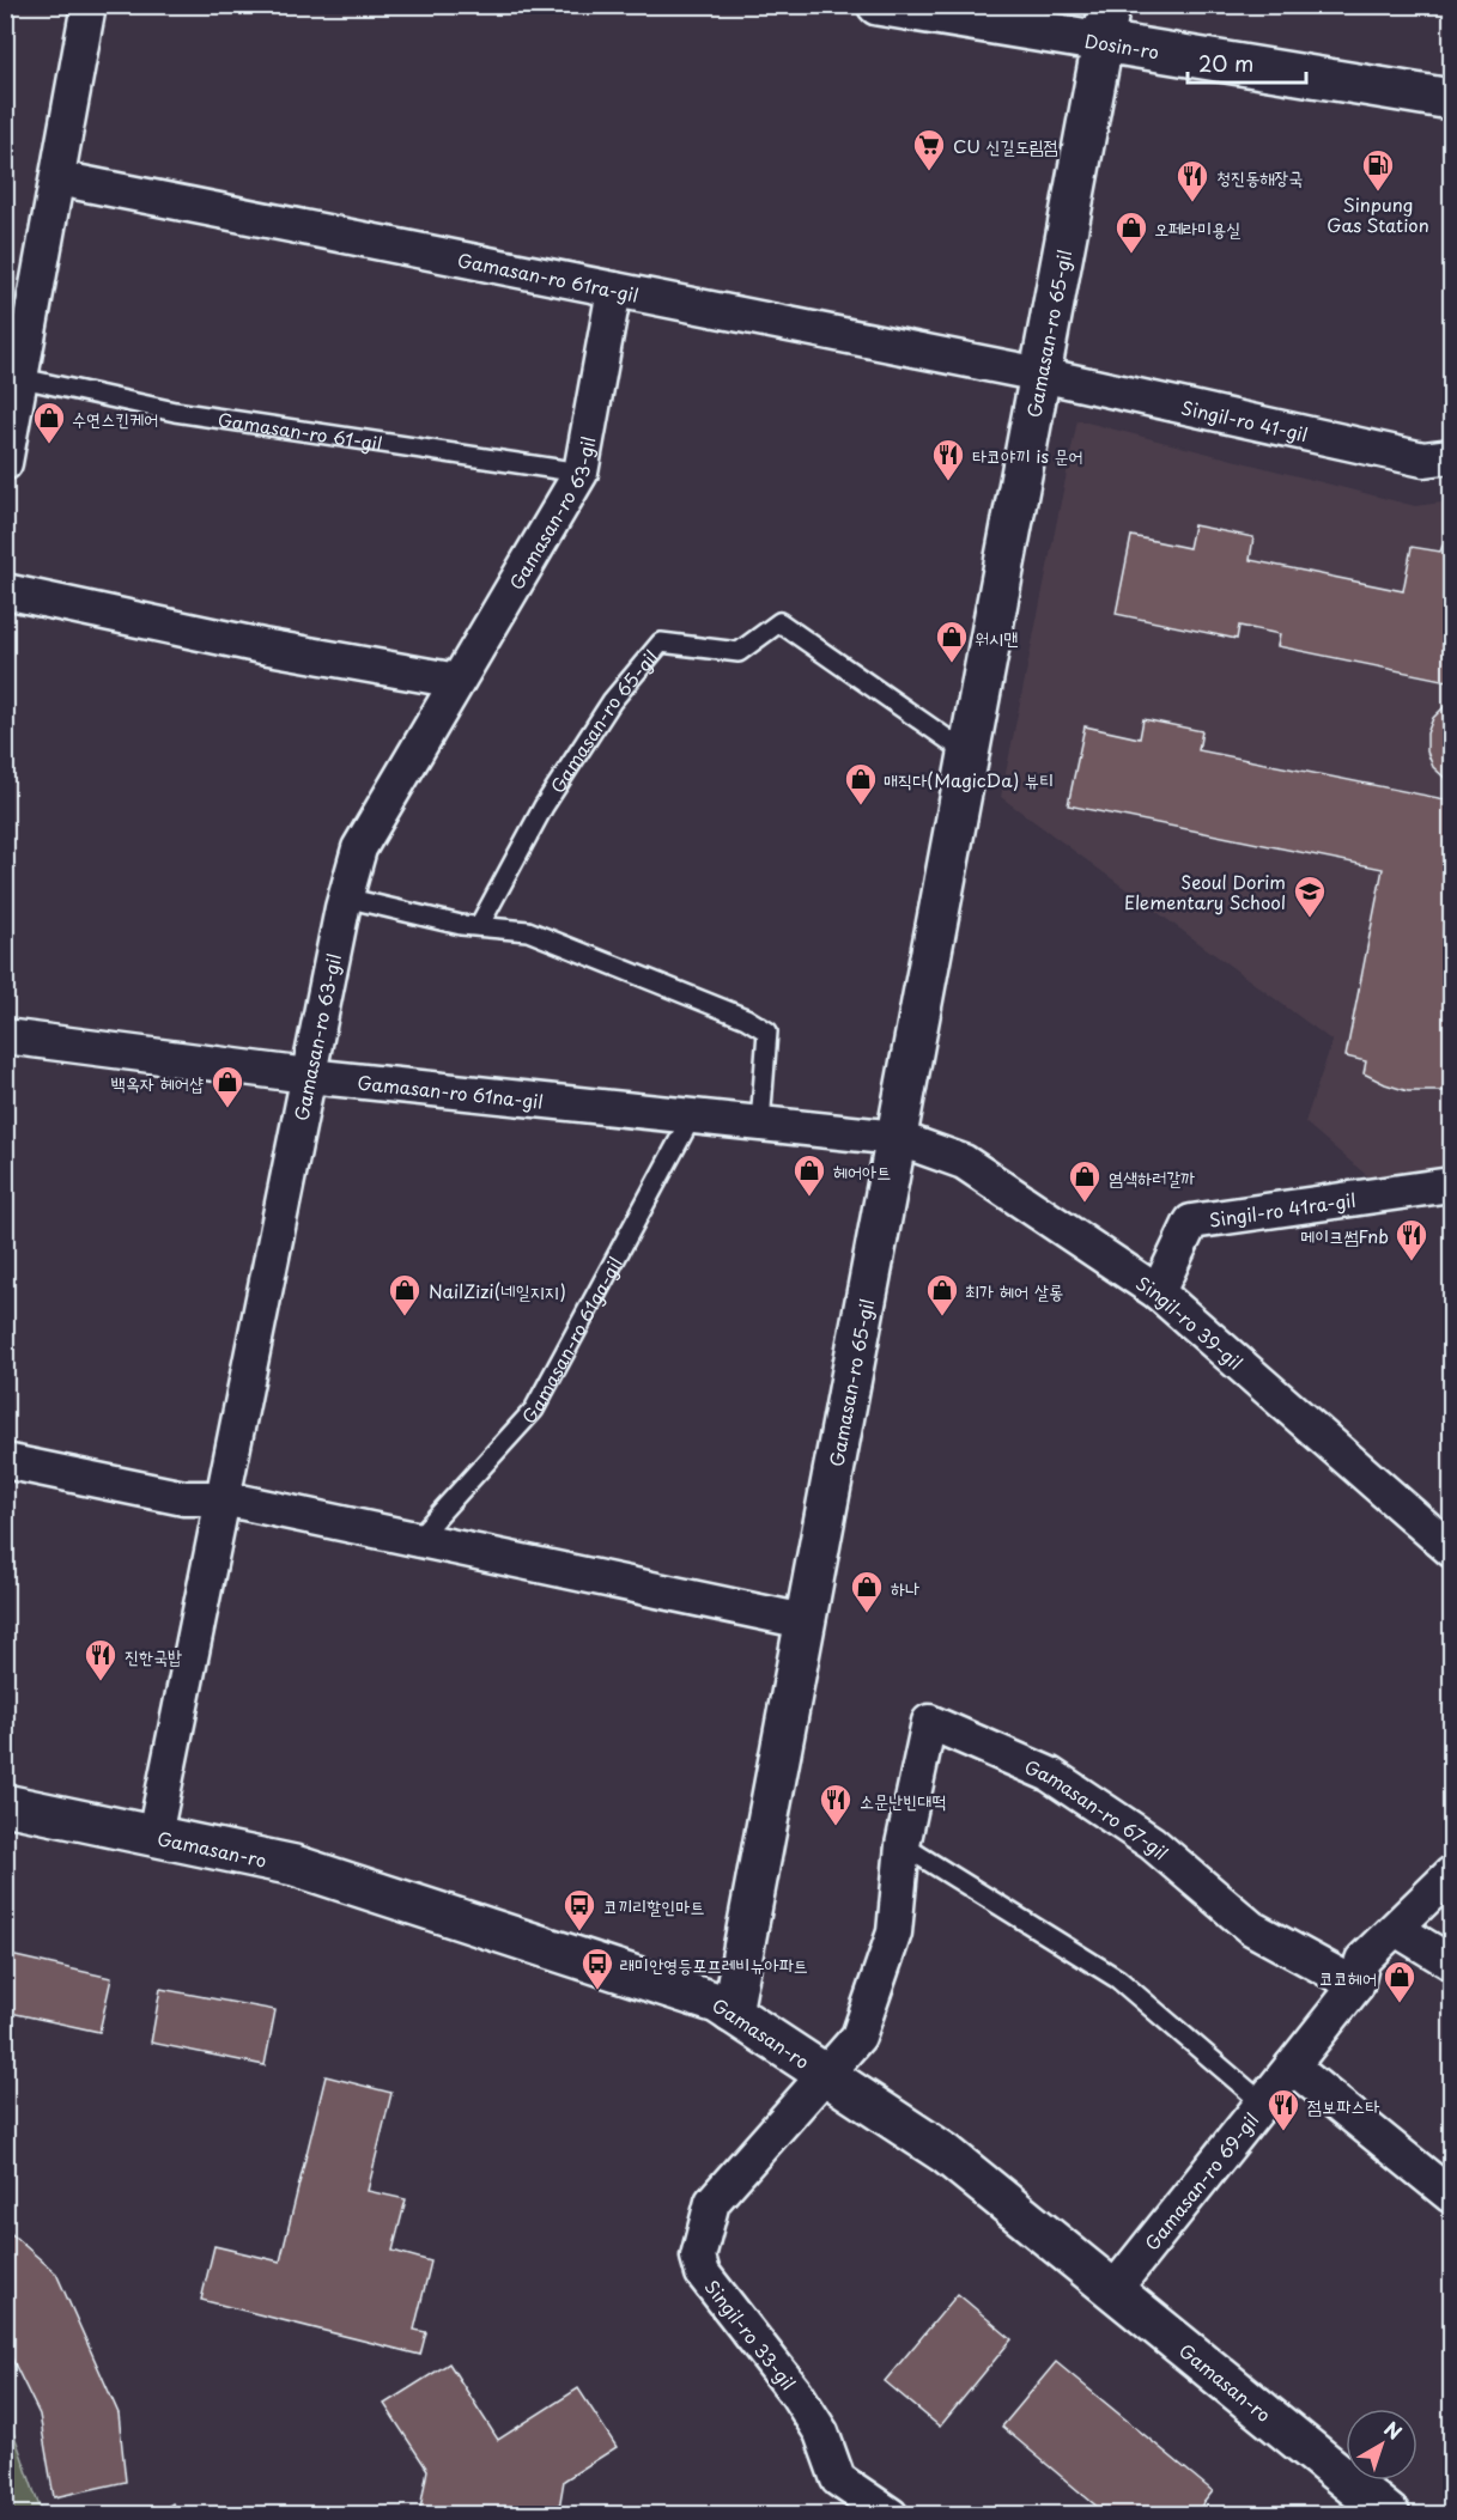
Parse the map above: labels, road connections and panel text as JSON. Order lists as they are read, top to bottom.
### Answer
{
  "streets": {
    "main road": ["Dosin-ro", "Gamasan-ro 65-gil", "Gamasan-ro"],
    "street": [
      "Gamasan-ro 61ra-gil",
      "Singil-ro 41-gil",
      "Gamasan-ro 63-gil",
      "Gamasan-ro 61na-gil",
      "Singil-ro 41ra-gil",
      "Singil-ro 39-gil",
      "Gamasan-ro 67-gil",
      "Gamasan-ro 69-gil",
      "Singil-ro 33-gil"
    ],
    "lane": ["Gamasan-ro 61-gil", "Gamasan-ro 61ga-gil"]
  },
  "crossings": [
    ["Dosin-ro", "Gamasan-ro 65-gil"],
    ["Gamasan-ro 61ra-gil", "Gamasan-ro 65-gil"],
    ["Gamasan-ro 61ra-gil", "Singil-ro 41-gil"],
    ["Gamasan-ro 61ra-gil", "Gamasan-ro 63-gil"],
    ["Gamasan-ro 65-gil", "Singil-ro 41-gil"],
    ["Gamasan-ro 65-gil", "Gamasan-ro 61na-gil"],
    ["Gamasan-ro 65-gil", "Singil-ro 39-gil"],
    ["Gamasan-ro 65-gil", "Gamasan-ro"],
    ["Gamasan-ro 61-gil", "Gamasan-ro 63-gil"],
    ["Gamasan-ro 63-gil", "Gamasan-ro 61na-gil"],
    ["Gamasan-ro 63-gil", "Gamasan-ro"],
    ["Gamasan-ro 61na-gil", "Singil-ro 39-gil"],
    ["Gamasan-ro 61na-gil", "Gamasan-ro 61ga-gil"],
    ["Singil-ro 41ra-gil", "Singil-ro 39-gil"],
    ["Gamasan-ro 67-gil", "Gamasan-ro"],
    ["Gamasan-ro 67-gil", "Gamasan-ro 69-gil"],
    ["Gamasan-ro 67-gil", "Singil-ro 33-gil"],
    ["Gamasan-ro", "Gamasan-ro 69-gil"],
    ["Gamasan-ro", "Singil-ro 33-gil"]
  ],
  "places": {
    "supermarket": ["CU 신길도림점"],
    "fuel station": ["Sinpung Gas Station"],
    "restaurant": [
      "청진동해장국",
      "타코야끼 is 문어",
      "메이크썸Fnb",
      "진한국밥",
      "소문난빈대떡",
      "점보파스타"
    ],
    "shop": [
      "오페라미용실",
      "수연스킨케어",
      "워시맨",
      "매직다(MagicDa) 뷰티",
      "백옥자 헤어샵",
      "헤어아트",
      "염색하러갈까",
      "NailZizi(네일지지)",
      "최가 헤어 살롱",
      "하나",
      "코코헤어"
    ],
    "school or university": ["Seoul Dorim Elementary School"],
    "bus stop": ["코끼리할인마트", "래미안영등포프레비뉴아파트"]
  },
  "scale_bar": "20 m",
  "north": "top right"
}
